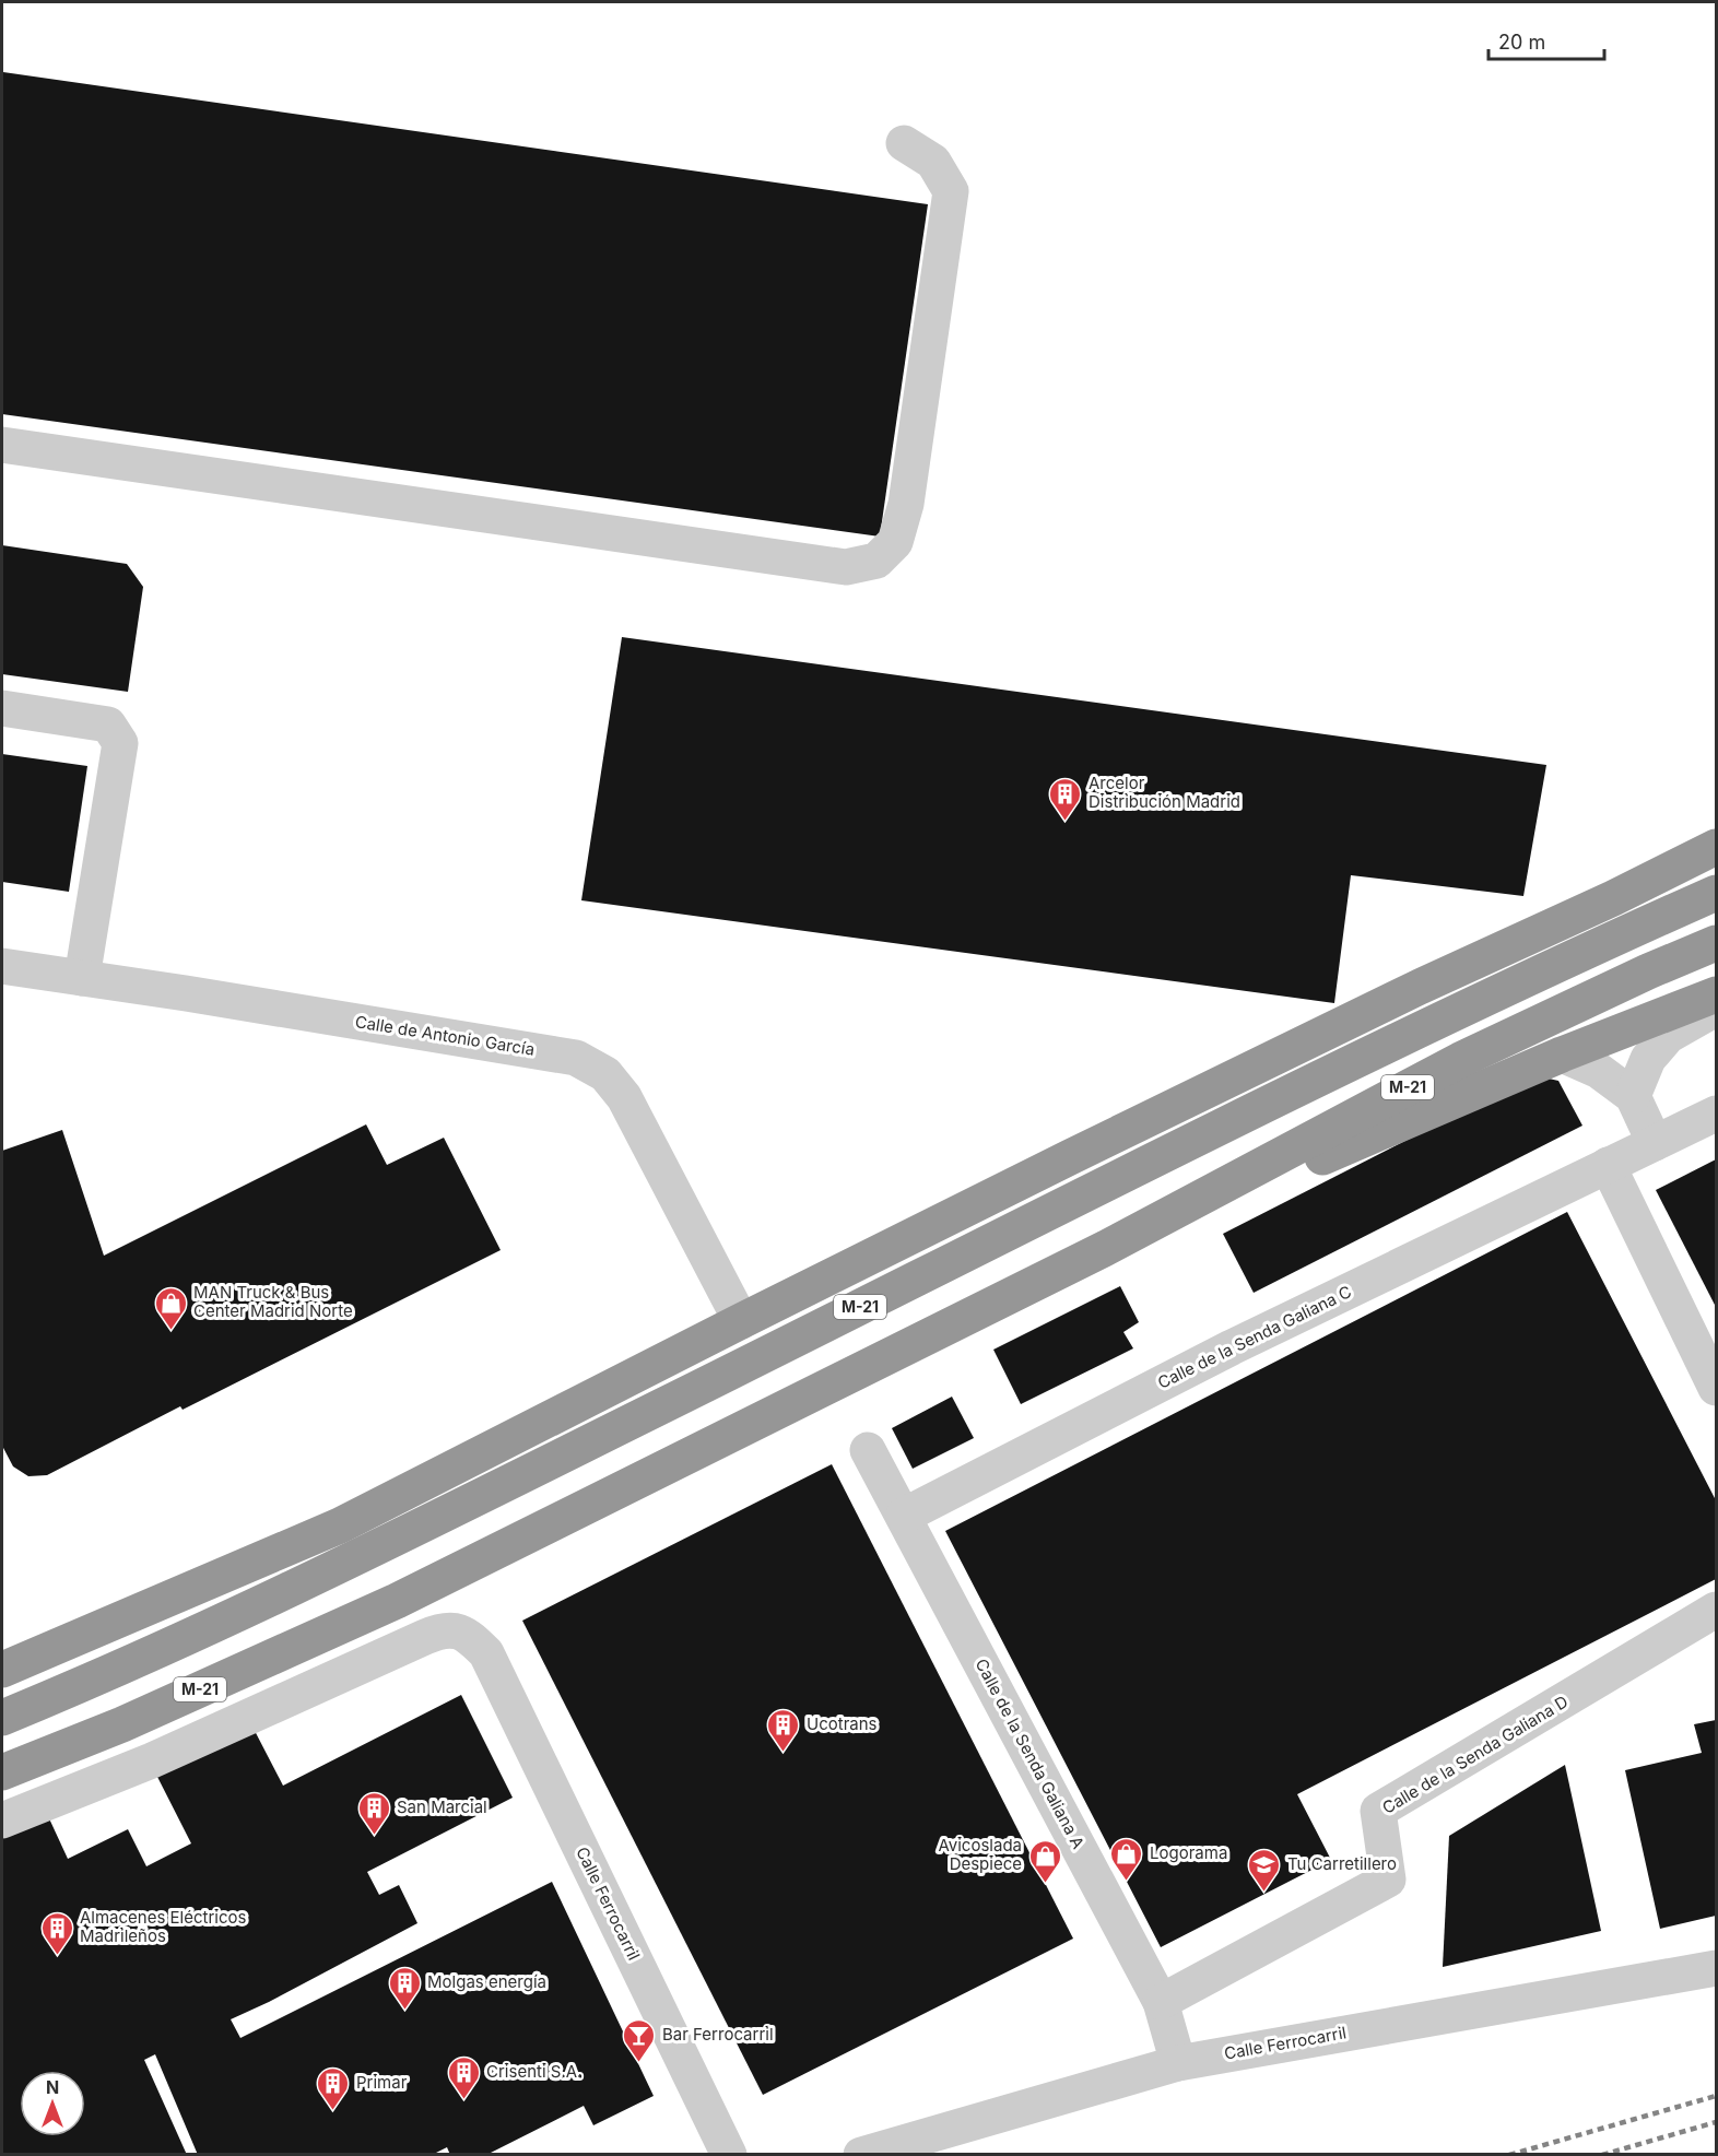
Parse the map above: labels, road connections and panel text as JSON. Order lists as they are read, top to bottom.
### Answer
{
  "streets": {
    "highway": ["M-21"],
    "street": [
      "Calle de Antonio García",
      "Calle de la Senda Galiana C",
      "Calle de la Senda Galiana A",
      "Calle de la Senda Galiana D",
      "Calle Ferrocarril"
    ]
  },
  "crossings": [
    ["Calle de la Senda Galiana C", "Calle de la Senda Galiana A"],
    ["Calle de la Senda Galiana A", "Calle de la Senda Galiana D"],
    ["Calle de la Senda Galiana A", "Calle Ferrocarril"]
  ],
  "places": {
    "building": [
      "Arcelor Distribución Madrid",
      "Ucotrans",
      "San Marcial",
      "Almacenes Eléctricos Madrileños",
      "Molgas energía",
      "Crisenti S.A.",
      "Primar"
    ],
    "shop": ["MAN Truck & Bus Center Madrid Norte", "Logorama", "Avicoslada Despiece"],
    "school or university": ["Tu Carretillero"],
    "bar": ["Bar Ferrocarril"]
  },
  "scale_bar": "20 m",
  "north": "top"
}
